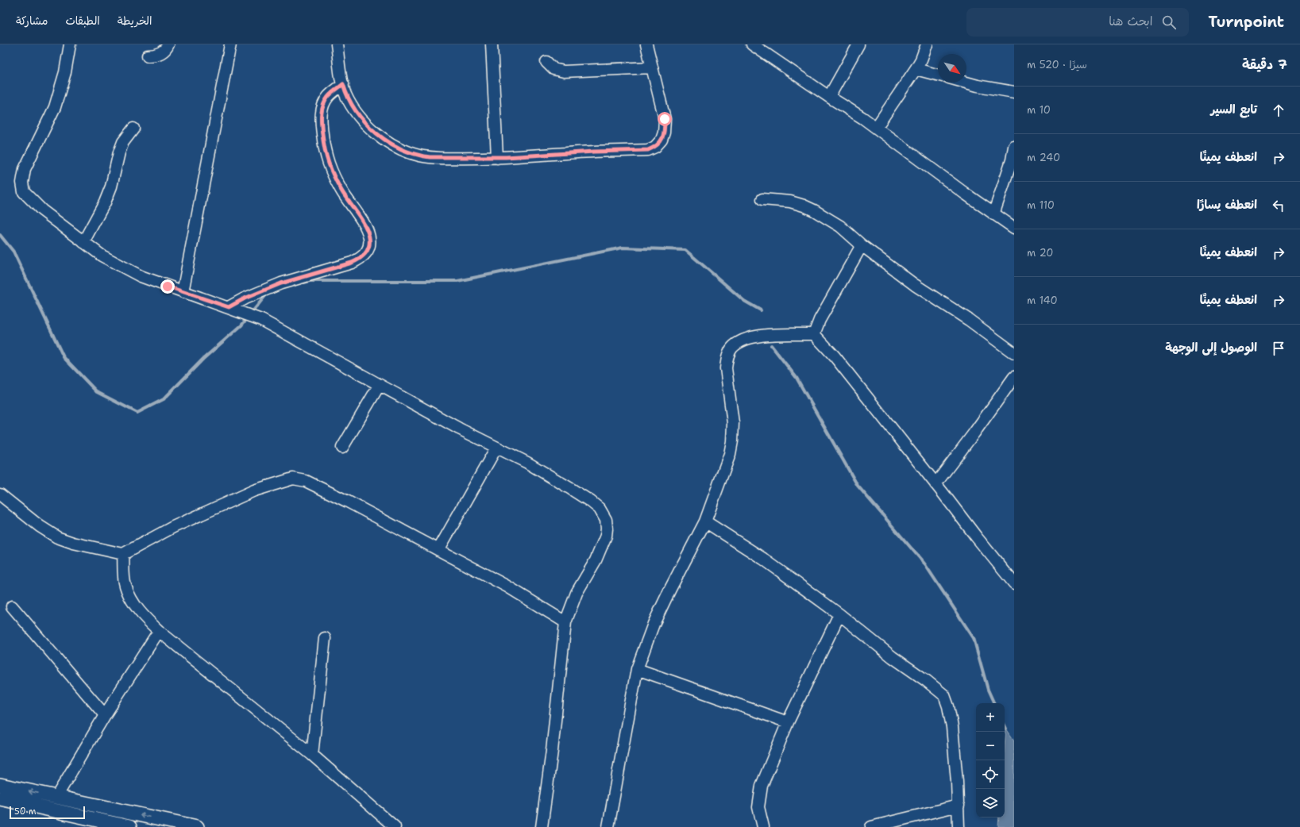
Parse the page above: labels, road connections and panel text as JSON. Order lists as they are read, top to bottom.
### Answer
{
  "scale_bar": "50 m",
  "north": "bottom right",
  "page": {
    "header": "Turnpoint",
    "search": "ابحث هنا",
    "nav": ["الخريطة", "الطبقات", "مشاركة"],
    "heading": ["7 دقيقة", "سيرًا · 520 m"],
    "list": [
      ["تابع السير", "10 m"],
      ["انعطف يمينًا", "240 m"],
      ["انعطف يسارًا", "110 m"],
      ["انعطف يمينًا", "20 m"],
      ["انعطف يمينًا", "140 m"],
      "الوصول إلى الوجهة"
    ],
    "map_buttons": ["+", "−"],
    "scale": "50 m"
  }
}
